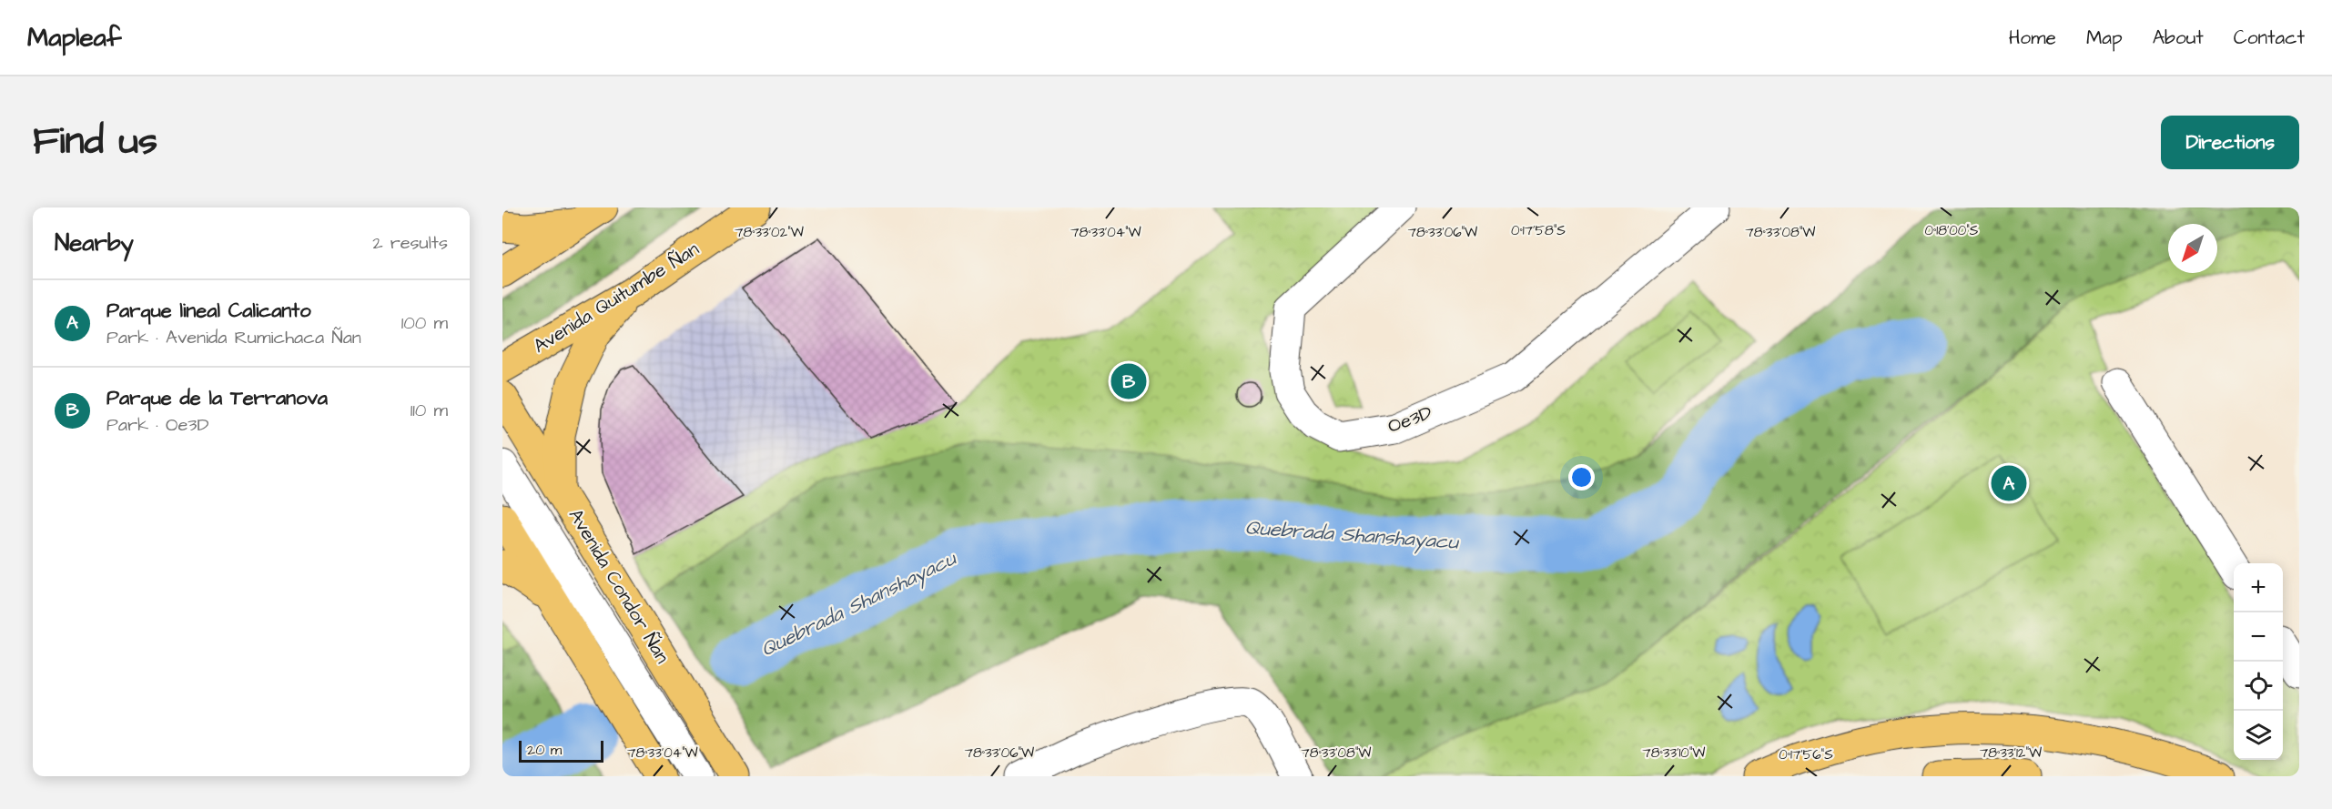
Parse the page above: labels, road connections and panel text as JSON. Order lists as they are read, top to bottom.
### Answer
{
  "streets": {
    "main road": ["Avenida Quitumbe Ñan", "Avenida Condor Ñan"],
    "street": ["Oe3D"]
  },
  "water": ["Quebrada Shanshayacu"],
  "scale_bar": "20 m",
  "north": "bottom left",
  "page": {
    "header": "Mapleaf",
    "nav": [
      "Home",
      "Map",
      "About",
      "Contact"
    ],
    "title": "Find us",
    "buttons": "Directions",
    "heading": ["Nearby", "2 results"],
    "list": [
      {
        "mark": "A",
        "name": "Parque lineal Calicanto",
        "note": "Park · Avenida Rumichaca Ñan",
        "value": "100 m"
      },
      {
        "mark": "B",
        "name": "Parque de la Terranova",
        "note": "Park · Oe3D",
        "value": "110 m"
      }
    ],
    "pins": ["B", "A"],
    "map_buttons": ["+", "−"],
    "scale": "20 m"
  },
  "coordinates": [
    "0°18'00\"S",
    "0°17'58\"S",
    "78°33'02\"W",
    "78°33'04\"W",
    "78°33'06\"W",
    "78°33'08\"W",
    "78°33'10\"W",
    "78°33'12\"W",
    "0°17'56\"S"
  ]
}
